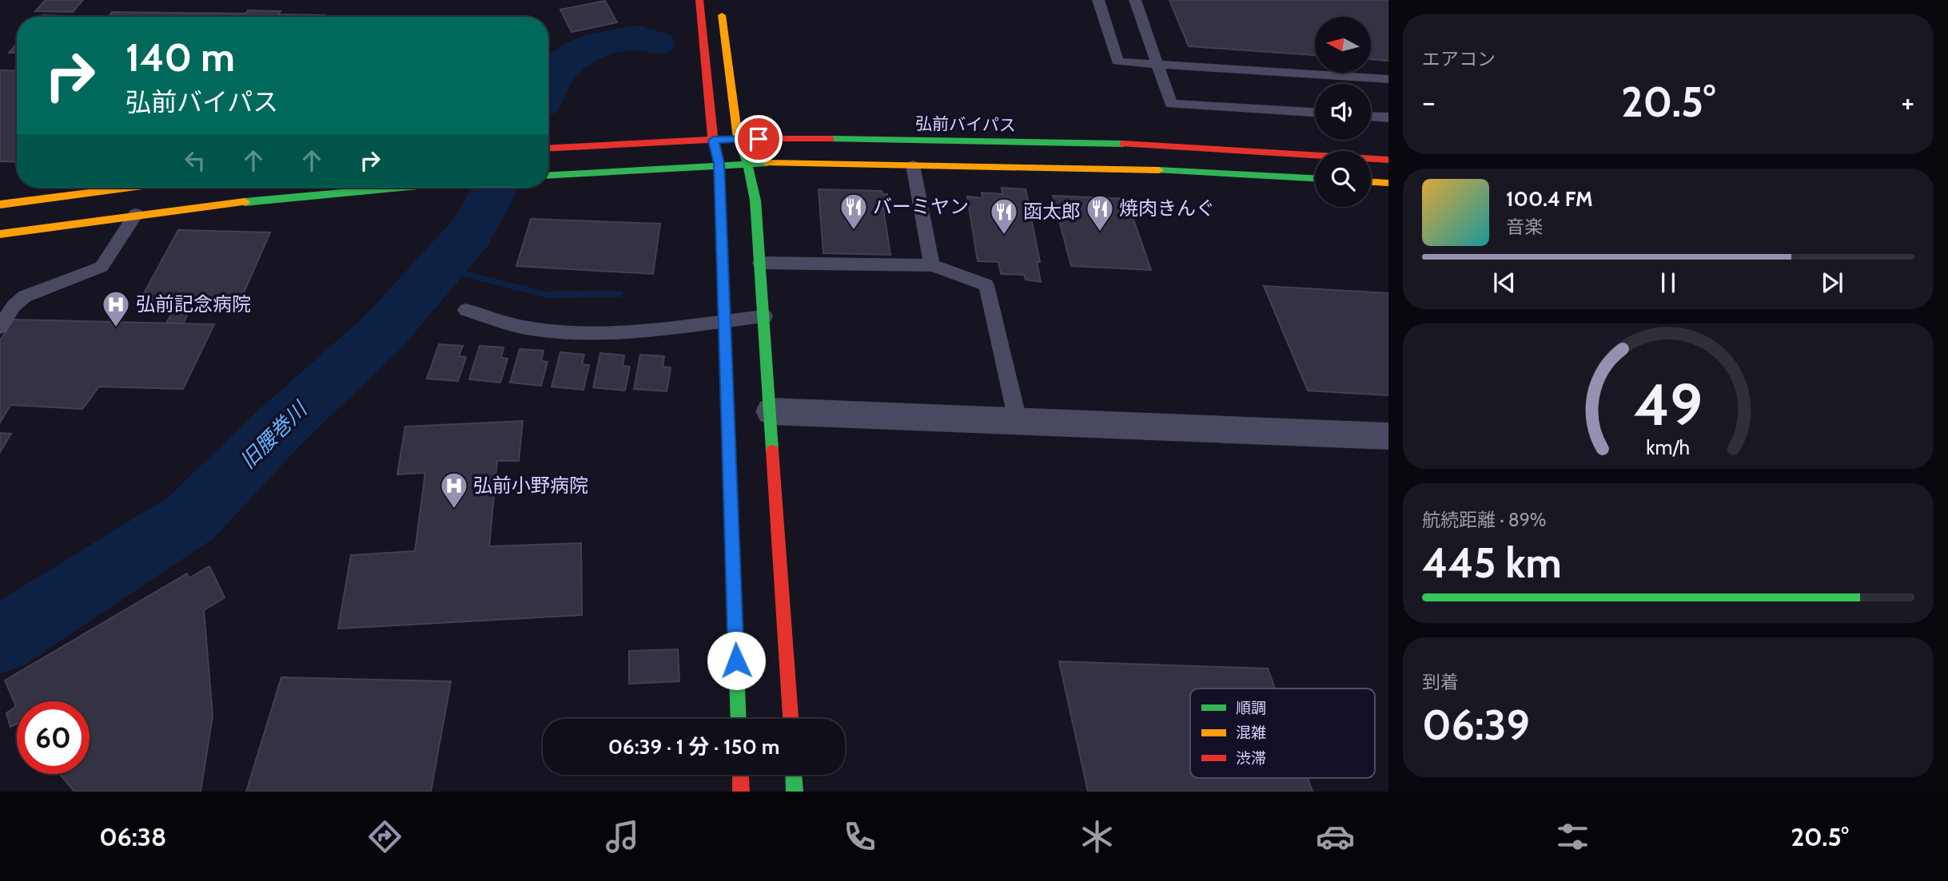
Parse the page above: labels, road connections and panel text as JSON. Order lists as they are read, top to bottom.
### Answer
{
  "streets": {
    "main road": ["弘前バイパス"]
  },
  "water": ["旧腰巻川"],
  "places": {
    "restaurant": ["バーミヤン", "焼肉きんぐ", "函太郎"],
    "hospital": ["弘前記念病院", "弘前小野病院"]
  },
  "legend": ["順調", "混雑", "渋滞"],
  "north": "left",
  "page": {
    "tile": [
      "エアコン",
      ["航続距離 · 89%", "445 km"],
      ["到着", "06:39"]
    ],
    "turn": ["140 m", "弘前バイパス"],
    "heat": ["−", "20.5°", "+"],
    "song": ["100.4 FM", "音楽"],
    "limit": "60",
    "trip": "06:39 · 1 分 · 150 m",
    "tabs": ["06:38", "20.5°"],
    "gauge": ["49", "km/h"]
  }
}
